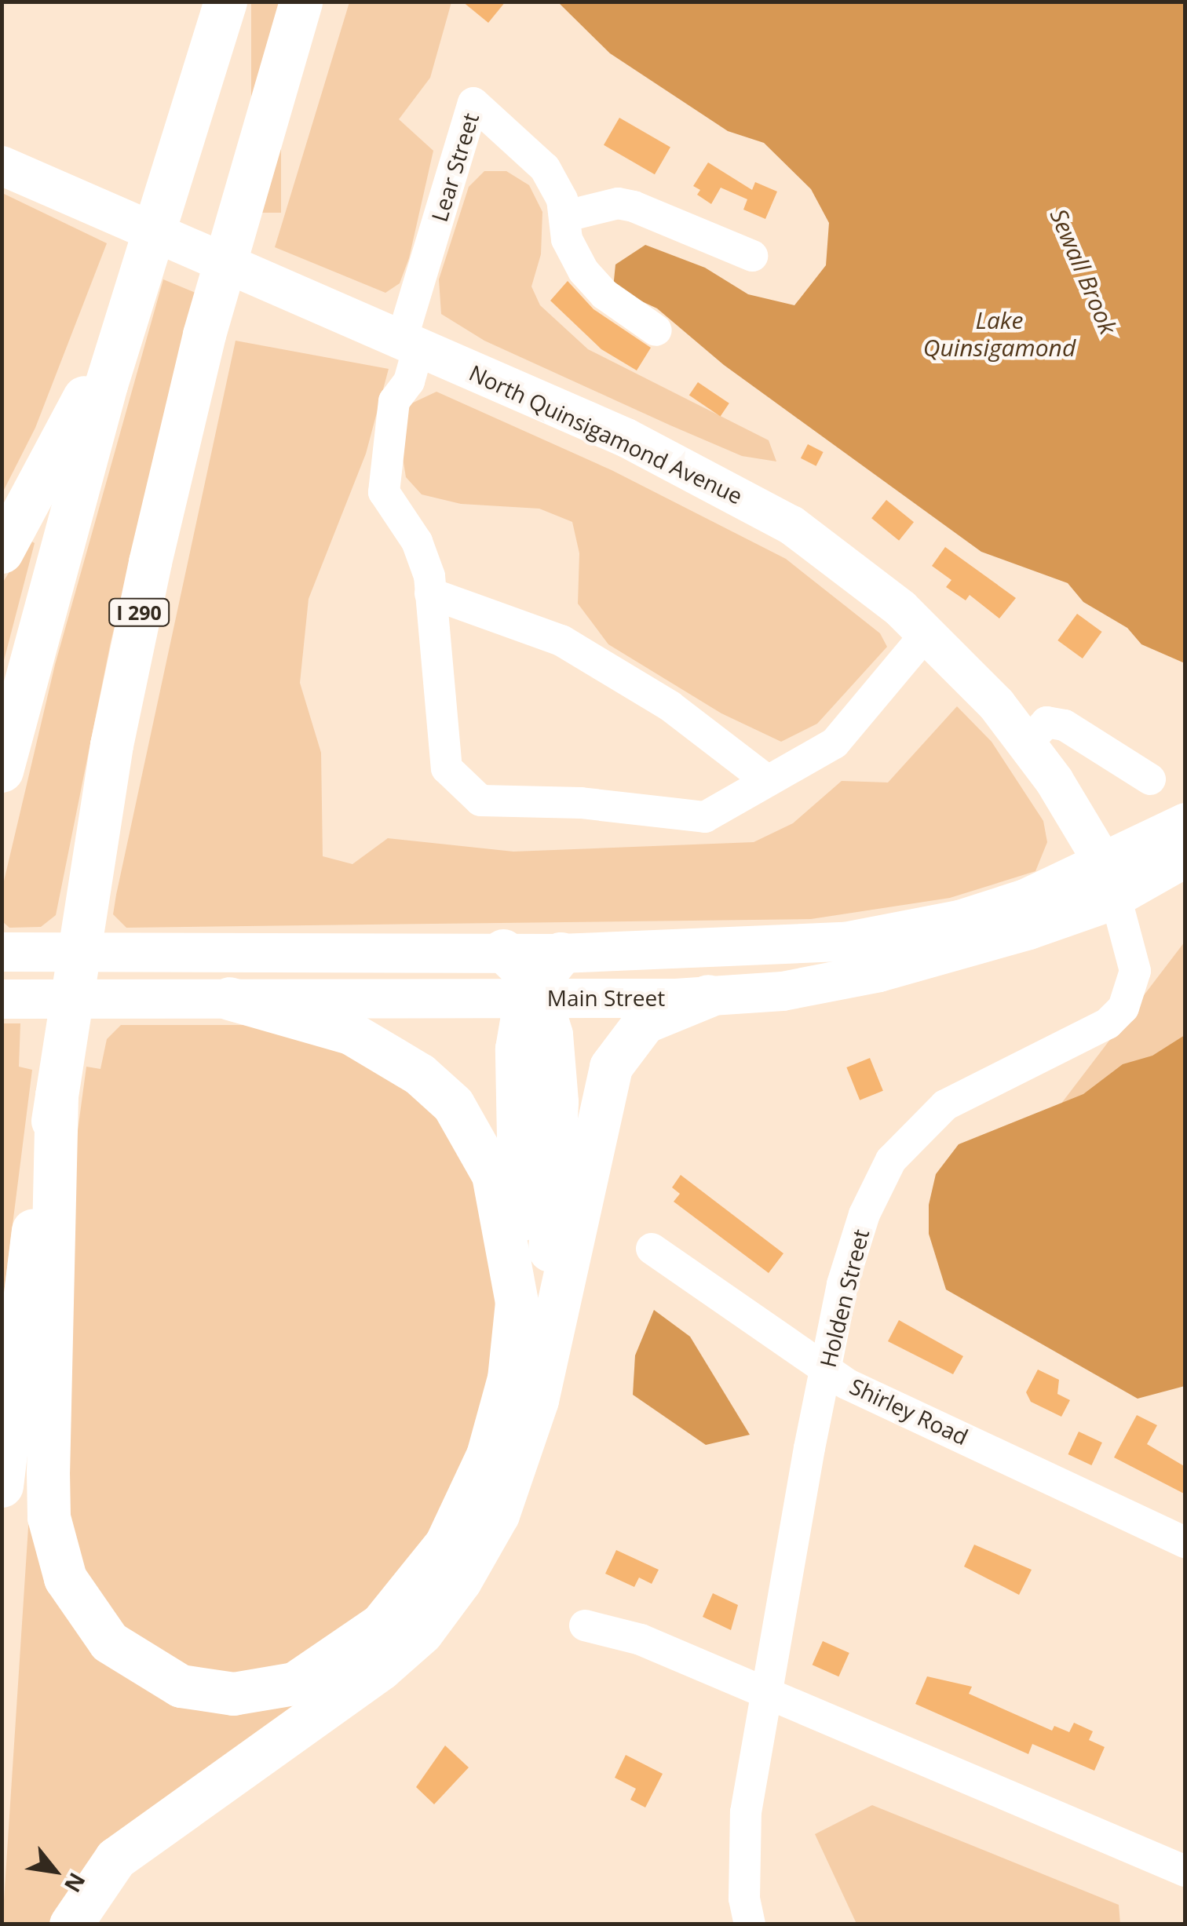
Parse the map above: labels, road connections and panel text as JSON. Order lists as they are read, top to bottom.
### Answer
{
  "streets": {
    "highway": ["I 290"],
    "main road": ["North Quinsigamond Avenue", "Main Street"],
    "street": ["Lear Street", "Holden Street", "Shirley Road"]
  },
  "crossings": [
    ["Lear Street", "North Quinsigamond Avenue"],
    ["North Quinsigamond Avenue", "Main Street"],
    ["North Quinsigamond Avenue", "Holden Street"],
    ["Main Street", "Holden Street"],
    ["Holden Street", "Shirley Road"]
  ],
  "water": ["Sewall Brook", "Lake Quinsigamond"],
  "north": "bottom right"
}
